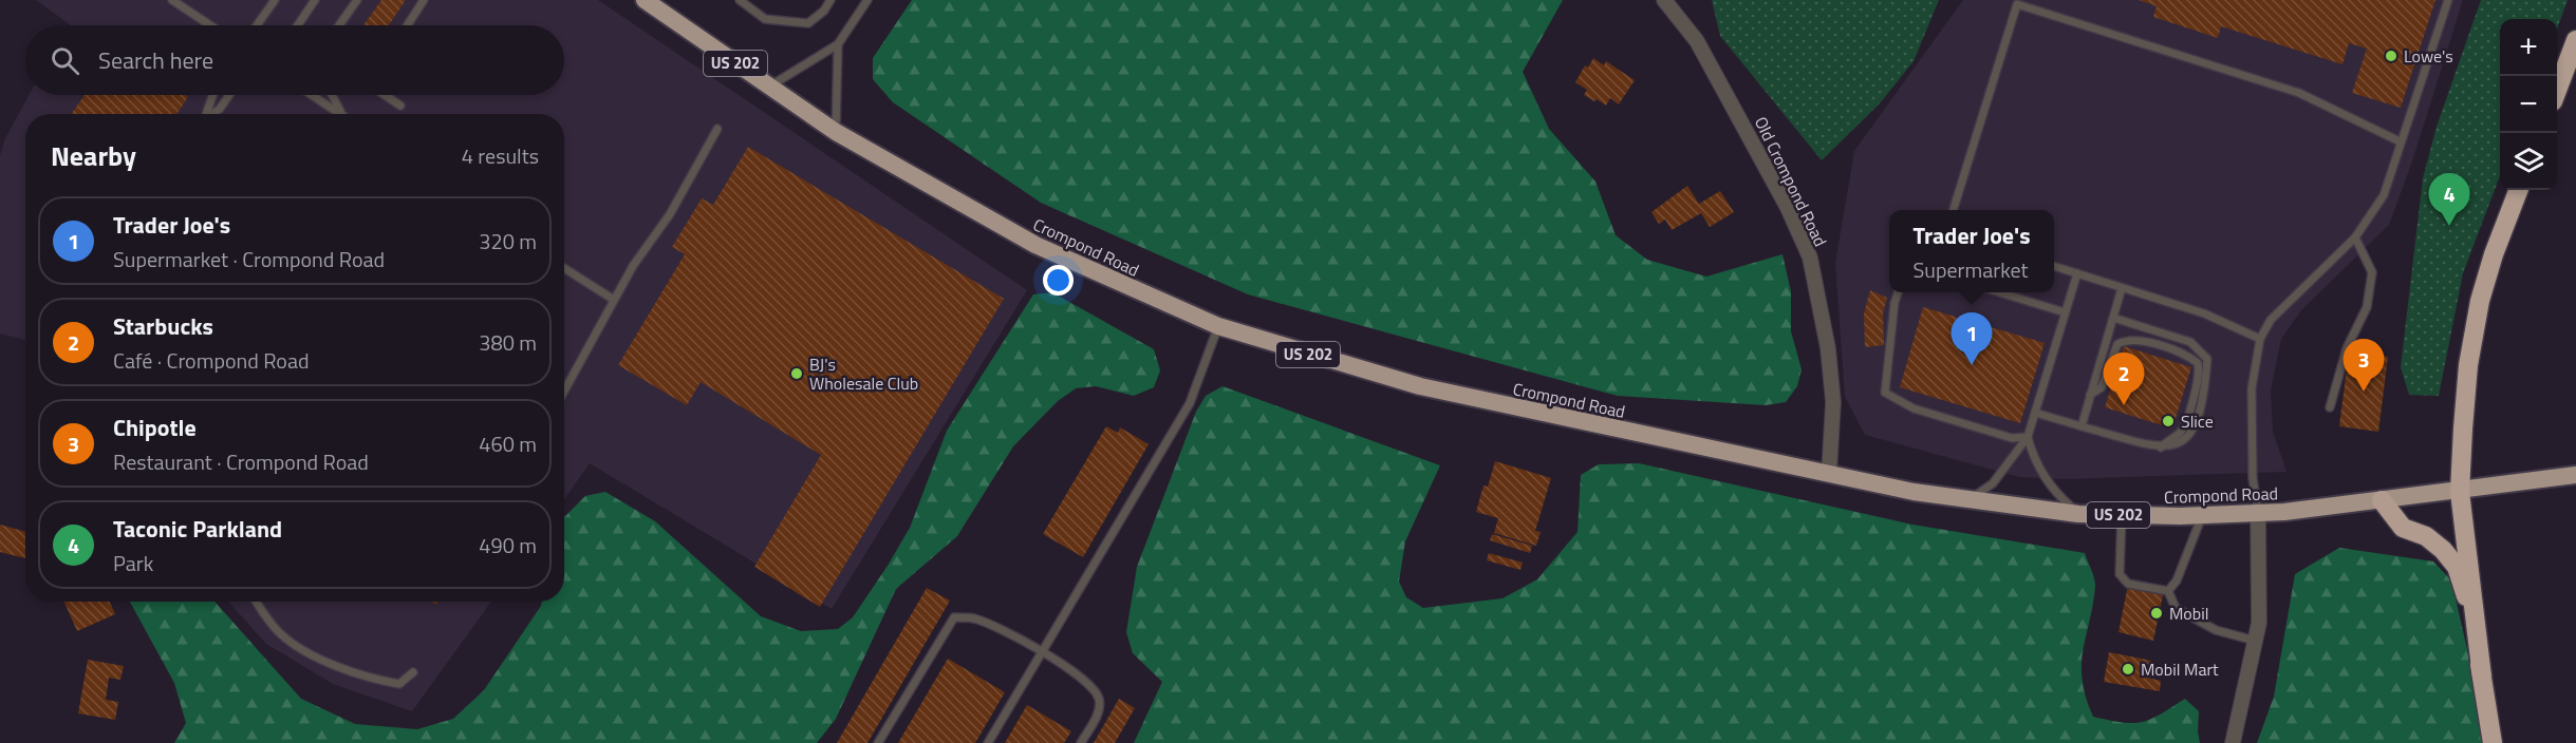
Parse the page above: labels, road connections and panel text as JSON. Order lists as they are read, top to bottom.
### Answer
{
  "streets": {
    "highway": ["US 202", "Crompond Road"],
    "street": ["Old Crompond Road"]
  },
  "crossings": [
    ["Old Crompond Road", "Crompond Road"]
  ],
  "places": [
    "Lowe's",
    "BJ's Wholesale Club",
    "Slice",
    "Mobil",
    "Mobil Mart"
  ],
  "page": {
    "map_buttons": ["+", "−"],
    "search": "Search here",
    "heading": ["Nearby", "4 results"],
    "pins": [
      "4",
      "1",
      "3",
      "2"
    ],
    "list": [
      {
        "mark": "1",
        "name": "Trader Joe's",
        "note": "Supermarket · Crompond Road",
        "value": "320 m"
      },
      {
        "mark": "2",
        "name": "Starbucks",
        "note": "Café · Crompond Road",
        "value": "380 m"
      },
      {
        "mark": "3",
        "name": "Chipotle",
        "note": "Restaurant · Crompond Road",
        "value": "460 m"
      },
      {
        "mark": "4",
        "name": "Taconic Parkland",
        "note": "Park",
        "value": "490 m"
      }
    ],
    "popup": ["Trader Joe's", "Supermarket"]
  }
}
